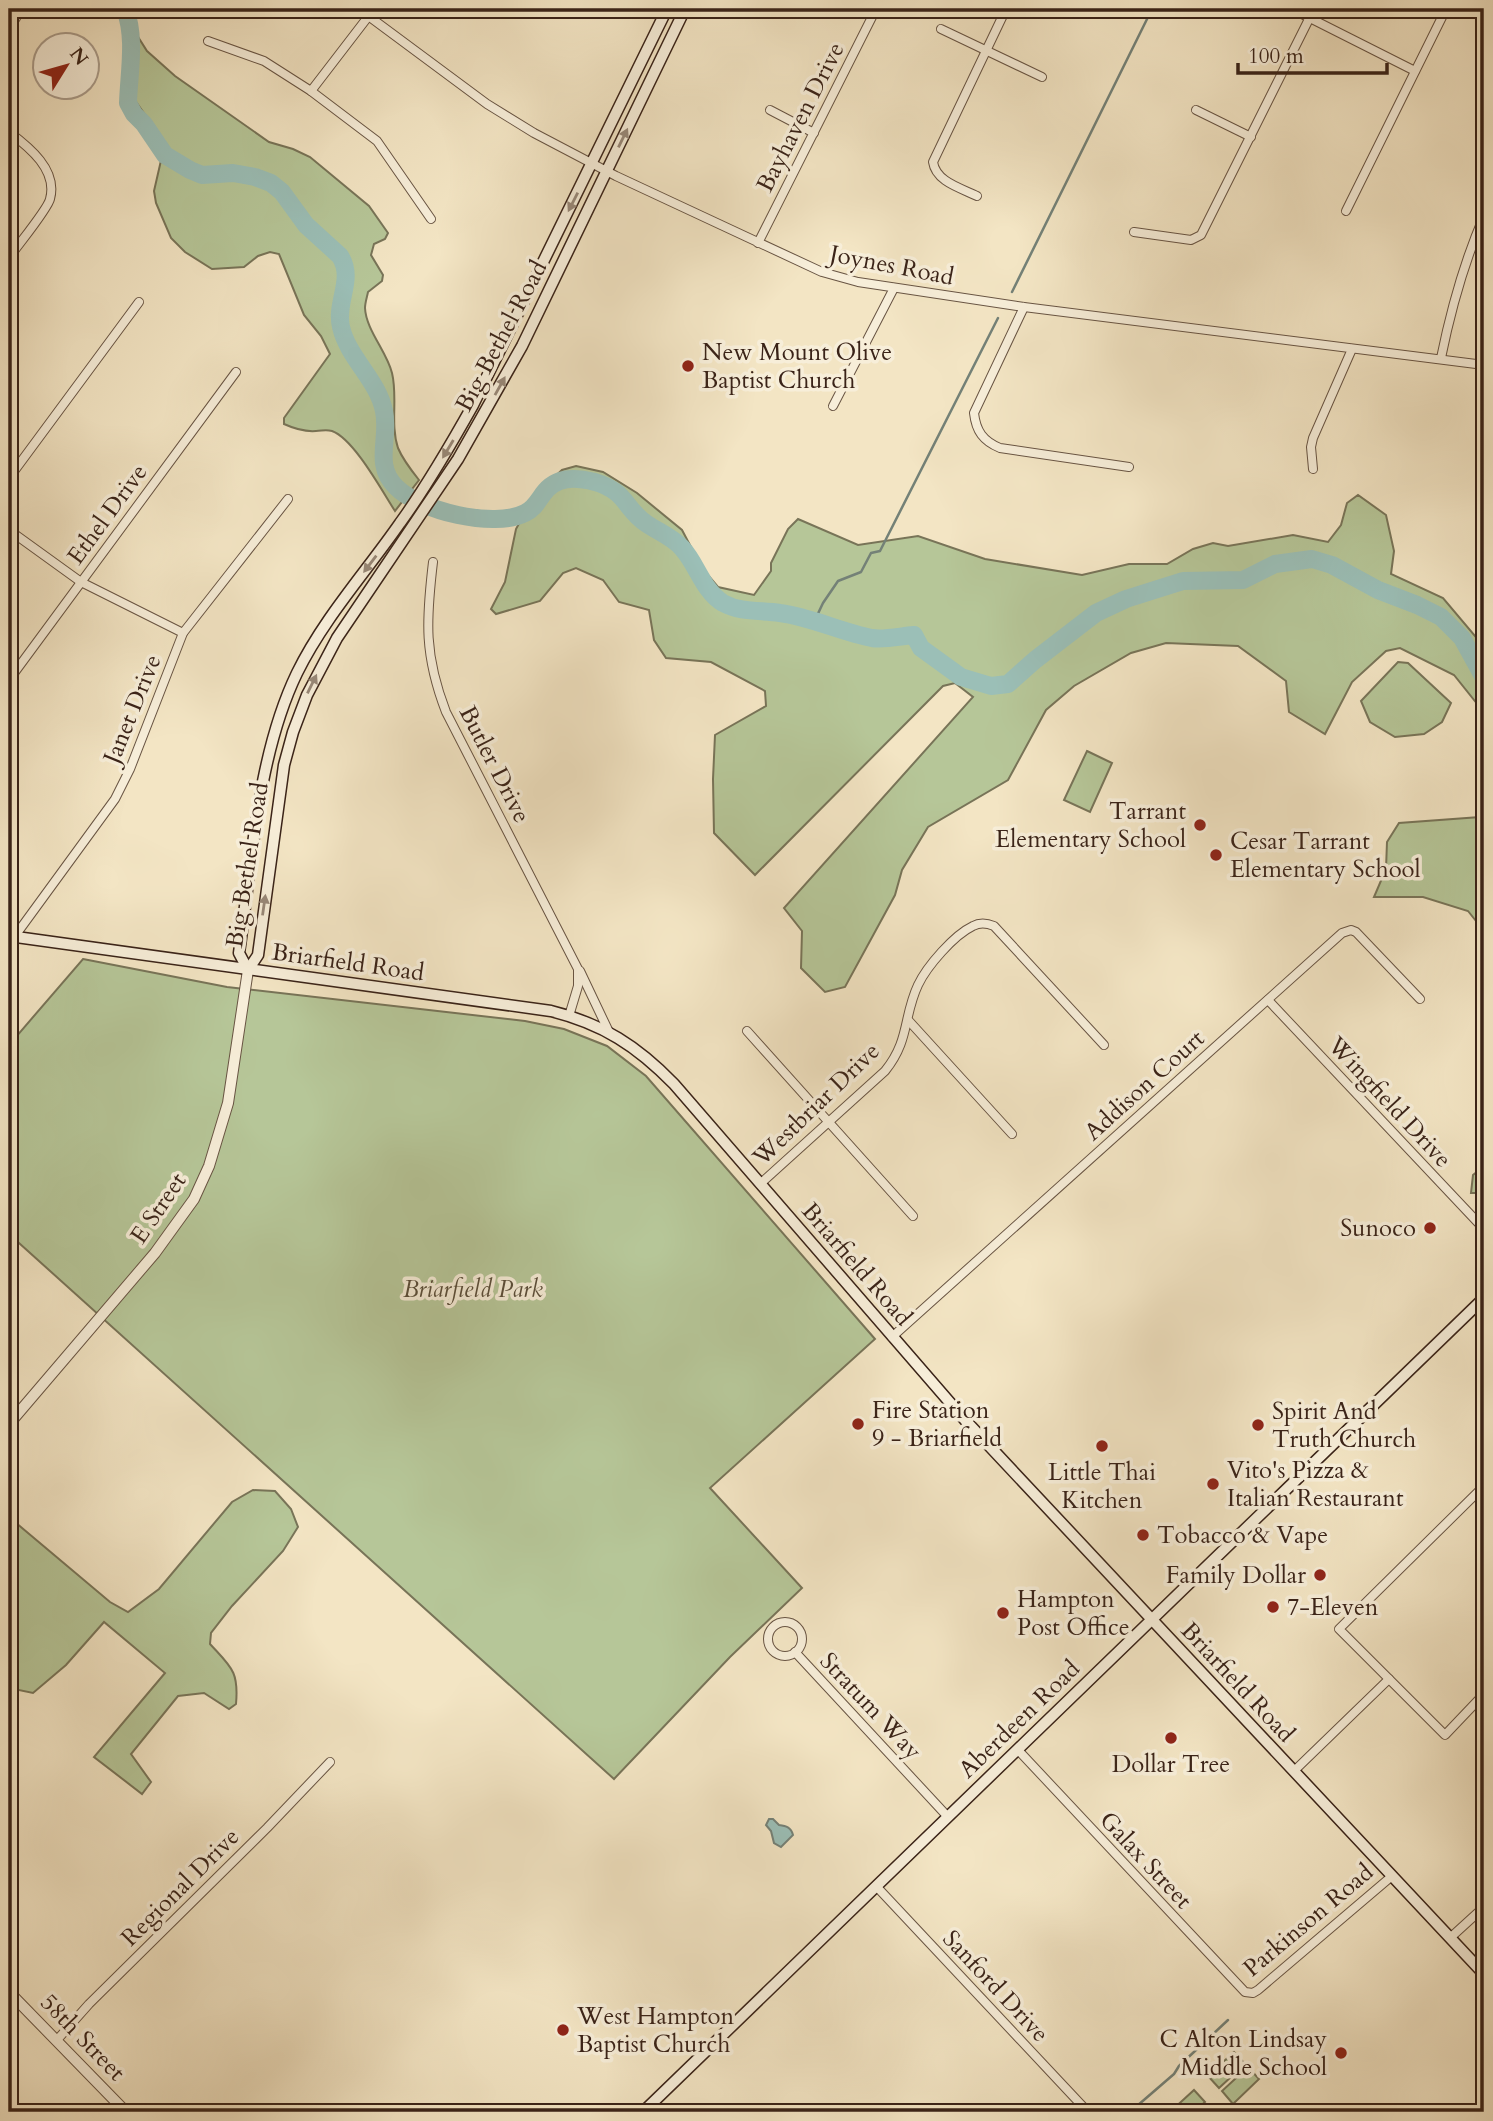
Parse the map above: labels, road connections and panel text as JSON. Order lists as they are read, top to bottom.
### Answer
{
  "streets": {
    "main road": ["Big Bethel Road", "Briarfield Road", "Aberdeen Road"],
    "street": [
      "Bayhaven Drive",
      "Joynes Road",
      "Ethel Drive",
      "Janet Drive",
      "Butler Drive",
      "Addison Court",
      "Wingfield Drive",
      "Westbriar Drive",
      "E Street",
      "Stratum Way",
      "Galax Street",
      "Regional Drive",
      "Parkinson Road",
      "Sanford Drive",
      "58th Street"
    ]
  },
  "crossings": [
    ["Bayhaven Drive", "Joynes Road"],
    ["Joynes Road", "Big Bethel Road"],
    ["Big Bethel Road", "Briarfield Road"],
    ["Big Bethel Road", "E Street"],
    ["Janet Drive", "Briarfield Road"],
    ["Butler Drive", "Briarfield Road"],
    ["Briarfield Road", "Addison Court"],
    ["Briarfield Road", "Westbriar Drive"],
    ["Briarfield Road", "E Street"],
    ["Briarfield Road", "Aberdeen Road"],
    ["Briarfield Road", "Parkinson Road"],
    ["Addison Court", "Wingfield Drive"],
    ["Stratum Way", "Aberdeen Road"],
    ["Aberdeen Road", "Galax Street"],
    ["Aberdeen Road", "Sanford Drive"],
    ["Galax Street", "Parkinson Road"],
    ["Regional Drive", "58th Street"]
  ],
  "parks": ["Briarfield Park"],
  "places": [
    "New Mount Olive Baptist Church",
    "Tarrant Elementary School",
    "Cesar Tarrant Elementary School",
    "Sunoco",
    "Fire Station 9 - Briarfield",
    "Spirit And Truth Church",
    "Little Thai Kitchen",
    "Vito's Pizza & Italian Restaurant",
    "Tobacco & Vape",
    "Family Dollar",
    "7-Eleven",
    "Hampton Post Office",
    "Dollar Tree",
    "West Hampton Baptist Church",
    "C Alton Lindsay Middle School"
  ],
  "scale_bar": "100 m",
  "north": "top right"
}
